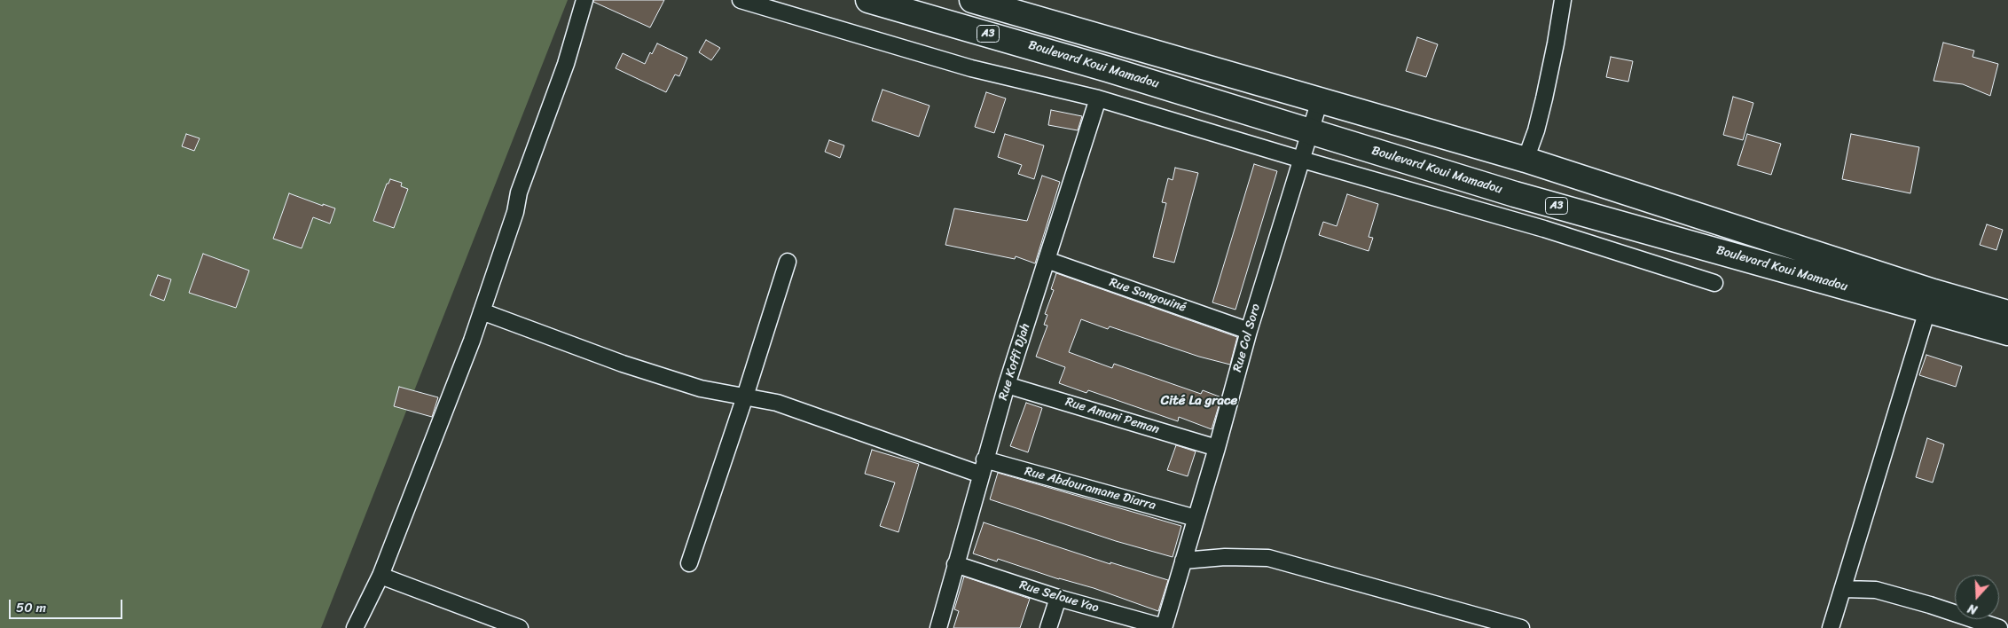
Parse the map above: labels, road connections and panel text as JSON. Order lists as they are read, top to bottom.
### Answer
{
  "streets": {
    "main road": ["A3", "Boulevard Koui Mamadou"],
    "street": [
      "Rue Sangouiné",
      "Rue Col Soro",
      "Rue Koffi Djah",
      "Rue Amani Peman",
      "Rue Abdouramane Diarra",
      "Rue Seloue Yao"
    ]
  },
  "crossings": [
    ["Boulevard Koui Mamadou", "Rue Col Soro"],
    ["Rue Sangouiné", "Rue Col Soro"],
    ["Rue Sangouiné", "Rue Koffi Djah"],
    ["Rue Col Soro", "Rue Amani Peman"],
    ["Rue Col Soro", "Rue Abdouramane Diarra"],
    ["Rue Col Soro", "Rue Seloue Yao"],
    ["Rue Koffi Djah", "Rue Amani Peman"],
    ["Rue Koffi Djah", "Rue Abdouramane Diarra"],
    ["Rue Koffi Djah", "Rue Seloue Yao"]
  ],
  "districts": ["Cité La grace"],
  "scale_bar": "50 m",
  "north": "bottom"
}
